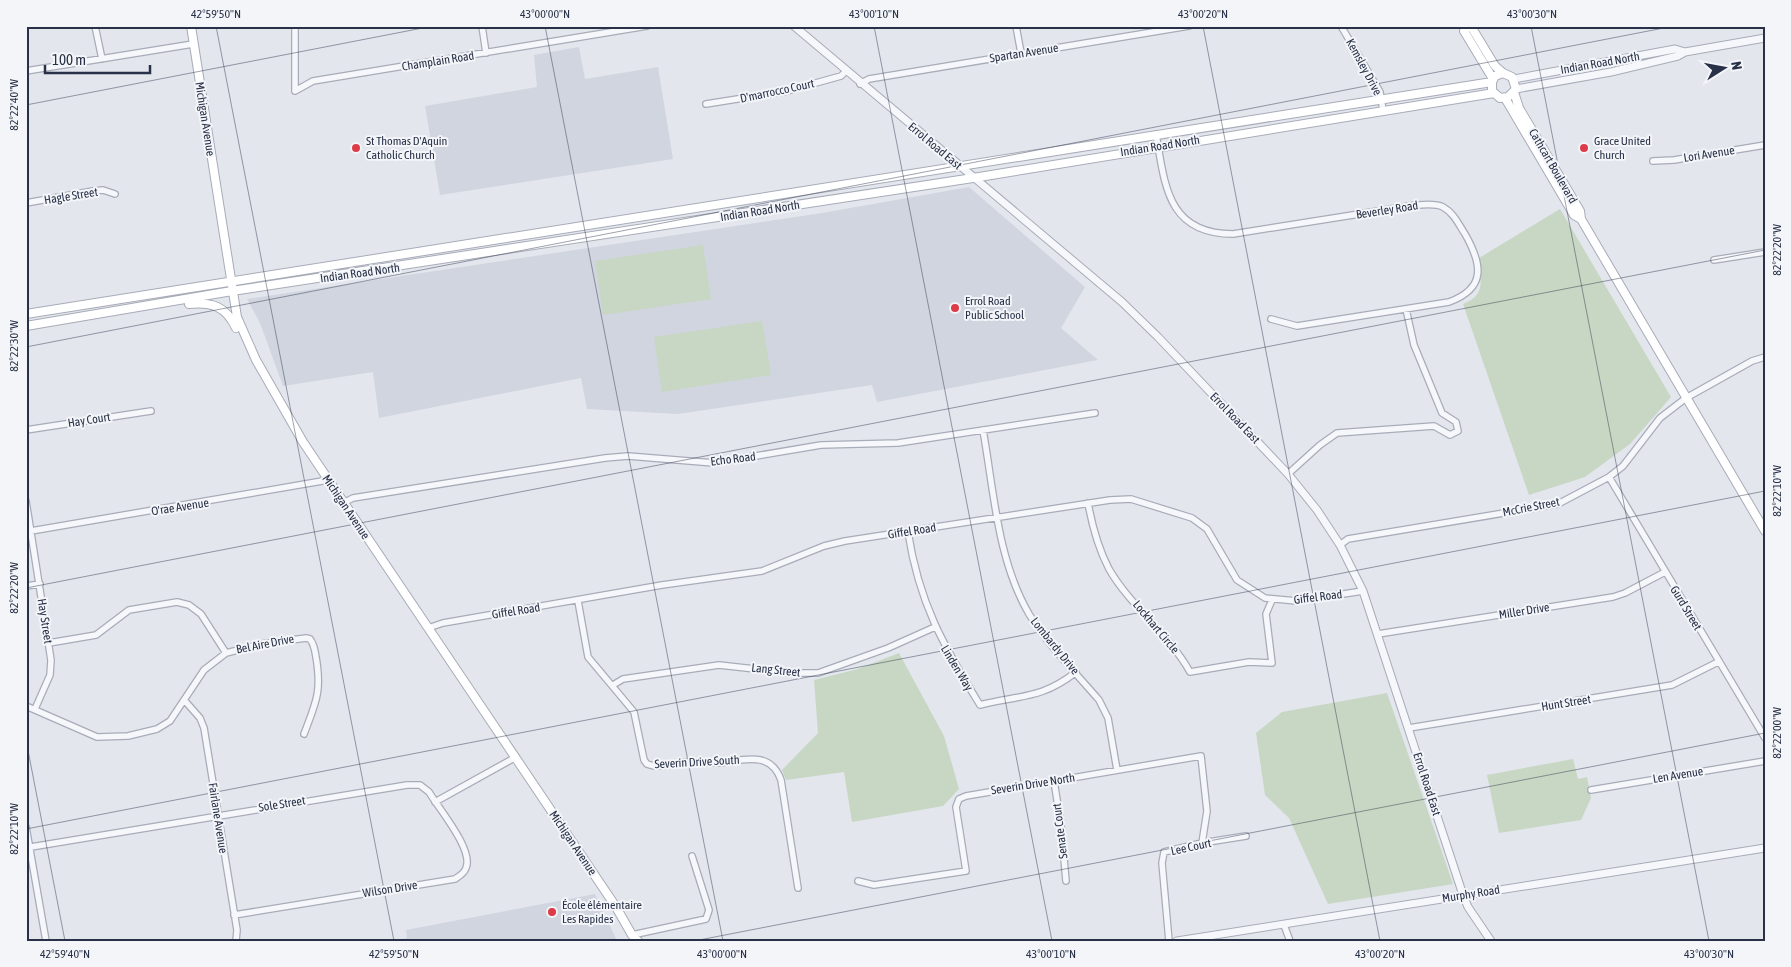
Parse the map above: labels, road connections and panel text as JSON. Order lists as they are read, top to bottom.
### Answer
{
  "streets": {
    "main road": ["Indian Road North", "Michigan Avenue", "Cathcart Boulevard"],
    "street": [
      "Spartan Avenue",
      "Champlain Road",
      "Kemsley Drive",
      "D'marrocco Court",
      "Errol Road East",
      "Lori Avenue",
      "Hagle Street",
      "Beverley Road",
      "Hay Court",
      "Echo Road",
      "O'rae Avenue",
      "McCrie Street",
      "Giffel Road",
      "Gurd Street",
      "Miller Drive",
      "Hay Street",
      "Lockhart Circle",
      "Bel Aire Drive",
      "Lombardy Drive",
      "Linden Way",
      "Lang Street",
      "Hunt Street",
      "Severin Drive South",
      "Len Avenue",
      "Severin Drive North",
      "Sole Street",
      "Fairlane Avenue",
      "Senate Court",
      "Lee Court",
      "Wilson Drive",
      "Murphy Road"
    ]
  },
  "crossings": [
    ["Spartan Avenue", "Errol Road East"],
    ["Indian Road North", "Kemsley Drive"],
    ["Indian Road North", "Michigan Avenue"],
    ["Indian Road North", "Errol Road East"],
    ["Indian Road North", "Cathcart Boulevard"],
    ["Indian Road North", "Beverley Road"],
    ["D'marrocco Court", "Errol Road East"],
    ["Michigan Avenue", "Echo Road"],
    ["Michigan Avenue", "O'rae Avenue"],
    ["Michigan Avenue", "Giffel Road"],
    ["Errol Road East", "McCrie Street"],
    ["Errol Road East", "Giffel Road"],
    ["Errol Road East", "Miller Drive"],
    ["Errol Road East", "Hunt Street"],
    ["Errol Road East", "Murphy Road"],
    ["Echo Road", "Lombardy Drive"],
    ["O'rae Avenue", "Hay Street"],
    ["McCrie Street", "Gurd Street"],
    ["Giffel Road", "Lockhart Circle"],
    ["Giffel Road", "Lombardy Drive"],
    ["Giffel Road", "Linden Way"],
    ["Giffel Road", "Severin Drive South"],
    ["Gurd Street", "Miller Drive"],
    ["Gurd Street", "Hunt Street"],
    ["Hay Street", "Bel Aire Drive"],
    ["Bel Aire Drive", "Fairlane Avenue"],
    ["Lombardy Drive", "Linden Way"],
    ["Lombardy Drive", "Severin Drive North"],
    ["Linden Way", "Lang Street"],
    ["Lang Street", "Severin Drive South"],
    ["Severin Drive North", "Senate Court"],
    ["Severin Drive North", "Lee Court"],
    ["Sole Street", "Fairlane Avenue"],
    ["Sole Street", "Wilson Drive"],
    ["Fairlane Avenue", "Wilson Drive"]
  ],
  "places": [
    "St Thomas D'Aquin Catholic Church",
    "Grace United Church",
    "Errol Road Public School",
    "École élémentaire Les Rapides"
  ],
  "scale_bar": "100 m",
  "north": "right",
  "coordinates": [
    "42°59'50\"N",
    "43°00'00\"N",
    "43°00'10\"N",
    "43°00'20\"N",
    "43°00'30\"N",
    "82°22'40\"W",
    "82°22'20\"W",
    "82°22'30\"W",
    "82°22'10\"W",
    "82°22'00\"W",
    "42°59'40\"N"
  ]
}
